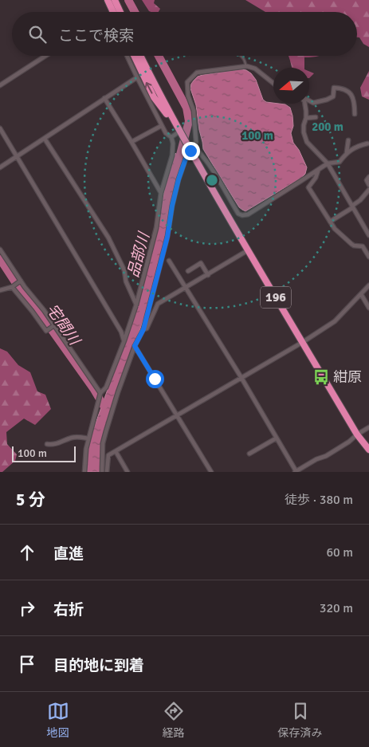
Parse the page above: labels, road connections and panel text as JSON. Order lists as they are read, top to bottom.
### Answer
{
  "streets": {
    "highway": ["196"]
  },
  "water": ["品部川", "宅間川"],
  "places": {
    "bus stop": ["紺原"]
  },
  "scale_bar": "100 m",
  "north": "left",
  "page": {
    "search": "ここで検索",
    "scale": "100 m",
    "heading": ["5 分", "徒歩 · 380 m"],
    "list": [
      ["直進", "60 m"],
      ["右折", "320 m"],
      "目的地に到着"
    ],
    "nav": ["地図", "経路", "保存済み"]
  },
  "rings": ["200 m", "100 m"]
}
